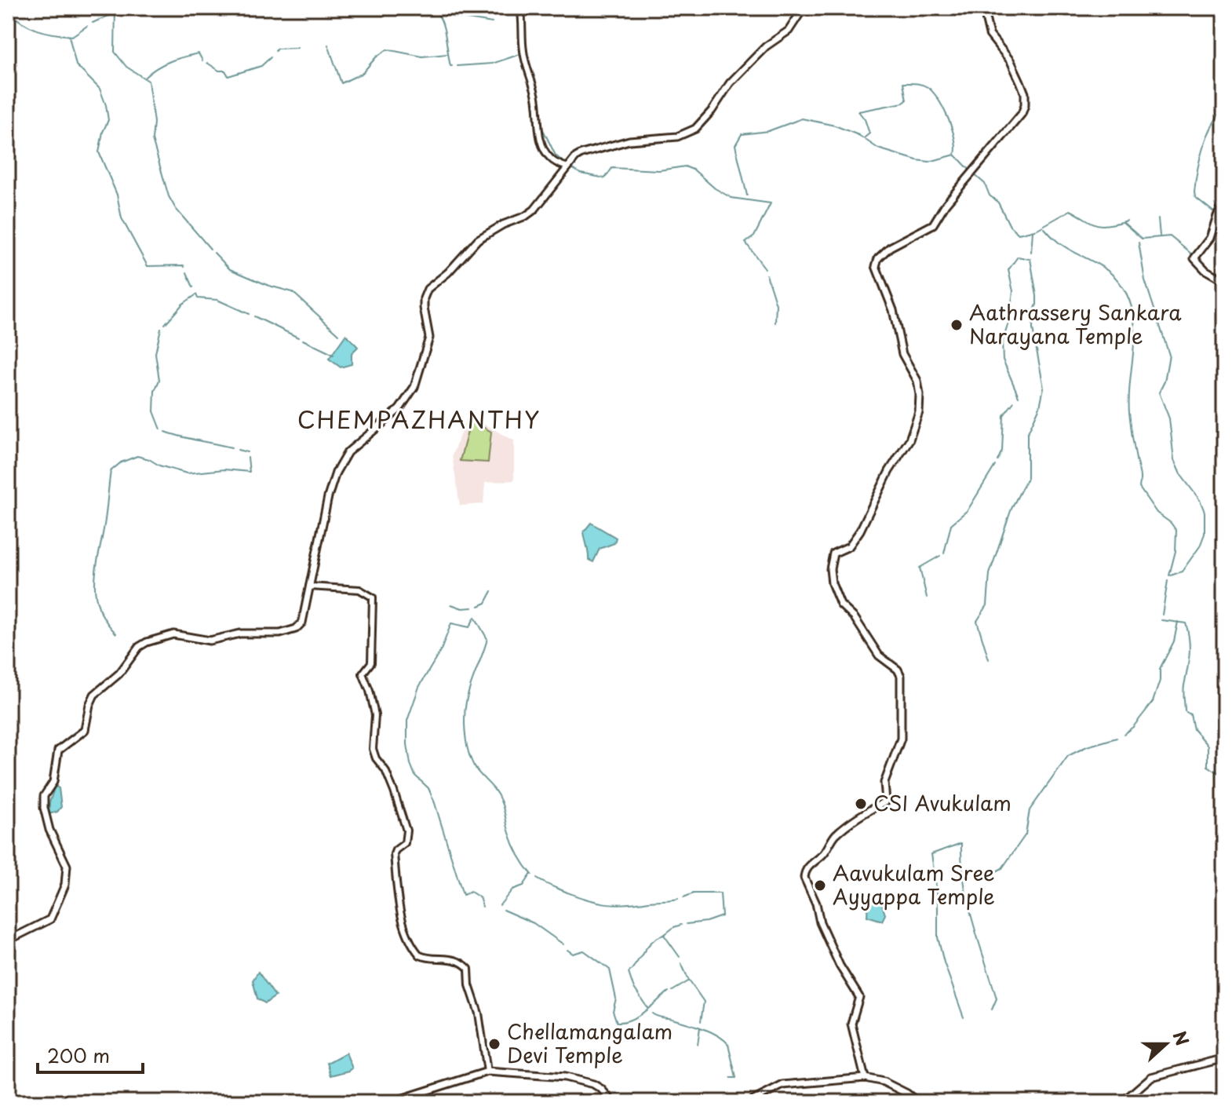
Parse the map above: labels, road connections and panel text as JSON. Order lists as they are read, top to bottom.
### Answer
{
  "districts": ["CHEMPAZHANTHY"],
  "places": [
    "Aathrassery Sankara Narayana Temple",
    "CSI Avukulam",
    "Aavukulam Sree Ayyappa Temple",
    "Chellamangalam Devi Temple"
  ],
  "scale_bar": "200 m",
  "north": "right"
}
